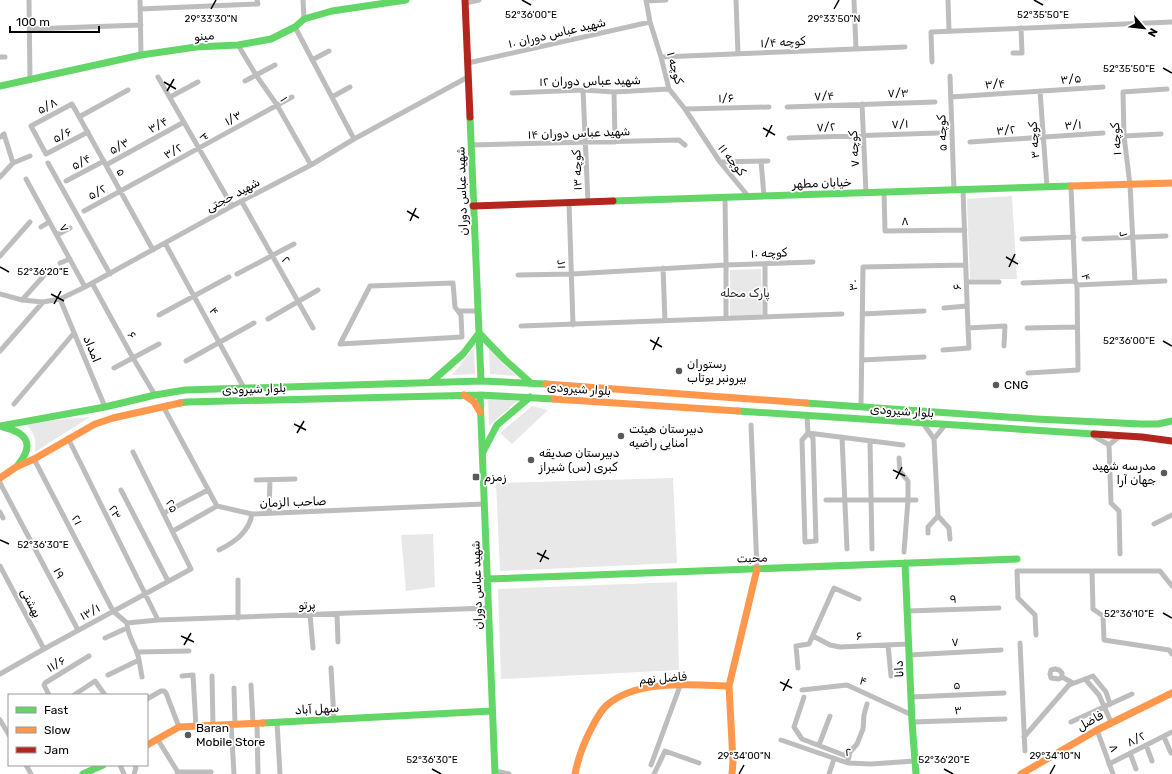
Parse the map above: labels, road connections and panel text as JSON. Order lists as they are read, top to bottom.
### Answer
{
  "streets": {
    "main road": [
      "مینو",
      "خیابان مطهر",
      "شهید عباس دوران",
      "بلوار شیرودی",
      "محبت",
      "دانا",
      "فاضل نهم",
      "سهل آباد",
      "فاضل"
    ],
    "street": [
      "شهید عباس دوران ۱۰",
      "کوچه ۱/۴",
      "کوچه ۱",
      "۳/۵",
      "شهید عباس دوران ۱۲",
      "۳/۴",
      "۷/۳",
      "۷/۴",
      "۱/۶",
      "۱",
      "۵/۸",
      "۱/۳",
      "۷/۱",
      "۳/۱",
      "۷/۲",
      "۳/۲",
      "شهید عباس دوران ۱۴",
      "کوچه ۵",
      "۵/۶",
      "۳",
      "کوچه ۳",
      "۵/۳",
      "کوچه ۷",
      "کوچه ۱۱",
      "۵/۴",
      "کوچه ۱۳",
      "۵",
      "۵/۲",
      "شهید حجتی",
      "۸",
      "۷",
      "۲",
      "کوچه ۱۰",
      "۱۲",
      "۴",
      "۳۰",
      "۶",
      "امداد",
      "صاحب الزمان",
      "۲۵",
      "۲۳",
      "۲۱",
      "۱۹",
      "۹",
      "بهشتی",
      "پرتو",
      "۱۳/۱",
      "۱۱/۶",
      "۸/۲"
    ]
  },
  "crossings": [
    ["شهید عباس دوران ۱۰", "کوچه ۱"],
    ["شهید عباس دوران ۱۰", "شهید عباس دوران"],
    ["مینو", "۱"],
    ["کوچه ۱/۴", "کوچه ۱"],
    ["کوچه ۱", "شهید عباس دوران ۱۲"],
    ["کوچه ۱", "۱/۶"],
    ["کوچه ۱", "کوچه ۱۱"],
    ["کوچه ۱", "خیابان مطهر"],
    ["کوچه ۱", "۲"],
    ["۳/۵", "۳/۴"],
    ["۳/۵", "کوچه ۳"],
    ["شهید عباس دوران ۱۲", "کوچه ۱۳"],
    ["۳/۴", "کوچه ۵"],
    ["۳/۴", "۳"],
    ["۳/۴", "کوچه ۳"],
    ["۳/۴", "۵/۳"],
    ["۷/۳", "۷/۴"],
    ["۷/۳", "کوچه ۷"],
    ["۷/۴", "کوچه ۷"],
    ["۱", "۱/۳"],
    ["۱", "شهید حجتی"],
    ["۵/۸", "۵/۶"],
    ["۵/۸", "۵"],
    ["۱/۳", "۳/۲"],
    ["۱/۳", "۳"],
    ["۷/۱", "۷/۲"],
    ["۷/۱", "کوچه ۷"],
    ["۳/۱", "۳/۲"],
    ["۳/۱", "کوچه ۳"],
    ["۷/۲", "کوچه ۷"],
    ["۳/۲", "۳"],
    ["۳/۲", "کوچه ۳"],
    ["۳/۲", "۵"],
    ["۳/۲", "۵/۲"],
    ["شهید عباس دوران ۱۴", "کوچه ۱۳"],
    ["شهید عباس دوران ۱۴", "شهید عباس دوران"],
    ["کوچه ۵", "خیابان مطهر"],
    ["۵/۶", "۵"],
    ["۳", "شهید حجتی"],
    ["۳", "۴"],
    ["۳", "دانا"],
    ["کوچه ۳", "خیابان مطهر"],
    ["۵/۳", "۵/۴"],
    ["۵/۳", "۵"],
    ["کوچه ۷", "خیابان مطهر"],
    ["کوچه ۱۱", "خیابان مطهر"],
    ["۵/۴", "۵"],
    ["کوچه ۱۳", "خیابان مطهر"],
    ["۵", "۵/۲"],
    ["۵", "شهید حجتی"],
    ["۵", "دانا"],
    ["خیابان مطهر", "شهید عباس دوران"],
    ["خیابان مطهر", "۸"],
    ["خیابان مطهر", "۲"],
    ["خیابان مطهر", "۱۲"],
    ["خیابان مطهر", "۴"],
    ["خیابان مطهر", "۶"],
    ["شهید عباس دوران", "شهید حجتی"],
    ["شهید عباس دوران", "بلوار شیرودی"],
    ["شهید عباس دوران", "صاحب الزمان"],
    ["شهید عباس دوران", "محبت"],
    ["شهید عباس دوران", "پرتو"],
    ["شهید عباس دوران", "سهل آباد"],
    ["شهید حجتی", "۷"],
    ["شهید حجتی", "۲"],
    ["شهید حجتی", "۴"],
    ["شهید حجتی", "۶"],
    ["شهید حجتی", "امداد"],
    ["۸", "۶"],
    ["۸", "فاضل"],
    ["۸", "۸/۲"],
    ["۷", "دانا"],
    ["۲", "دانا"],
    ["کوچه ۱۰", "۱۲"],
    ["۴", "بلوار شیرودی"],
    ["۴", "دانا"],
    ["۳۰", "۶"],
    ["۳۰", "بلوار شیرودی"],
    ["۶", "بلوار شیرودی"],
    ["۶", "دانا"],
    ["امداد", "بلوار شیرودی"],
    ["بلوار شیرودی", "۲۳"],
    ["بلوار شیرودی", "۲۱"],
    ["۲۵", "۱۳/۱"],
    ["۲۳", "پرتو"],
    ["۲۳", "۱۳/۱"],
    ["۲۱", "۱۳/۱"],
    ["محبت", "دانا"],
    ["۱۹", "۱۳/۱"],
    ["۹", "دانا"],
    ["بهشتی", "۱۳/۱"]
  ],
  "parks": ["پارک محله"],
  "places": {
    "other": [
      "رستوران بیرونبر یوتاب",
      "CNG",
      "دبیرستان هیئت امنایی راضیه",
      "دبیرستان صدیقه کبری (س) شیراز",
      "مدرسه شهید جهان آرا",
      "Baran Mobile Store"
    ],
    "transit": ["زمزم"]
  },
  "legend": ["Fast", "Slow", "Jam"],
  "scale_bar": "100 m",
  "north": "bottom right",
  "coordinates": [
    "52°35'50\"E",
    "52°36'00\"E",
    "29°33'30\"N",
    "29°33'50\"N",
    "52°36'20\"E",
    "52°36'30\"E",
    "52°36'10\"E",
    "29°34'00\"N",
    "29°34'10\"N"
  ]
}
